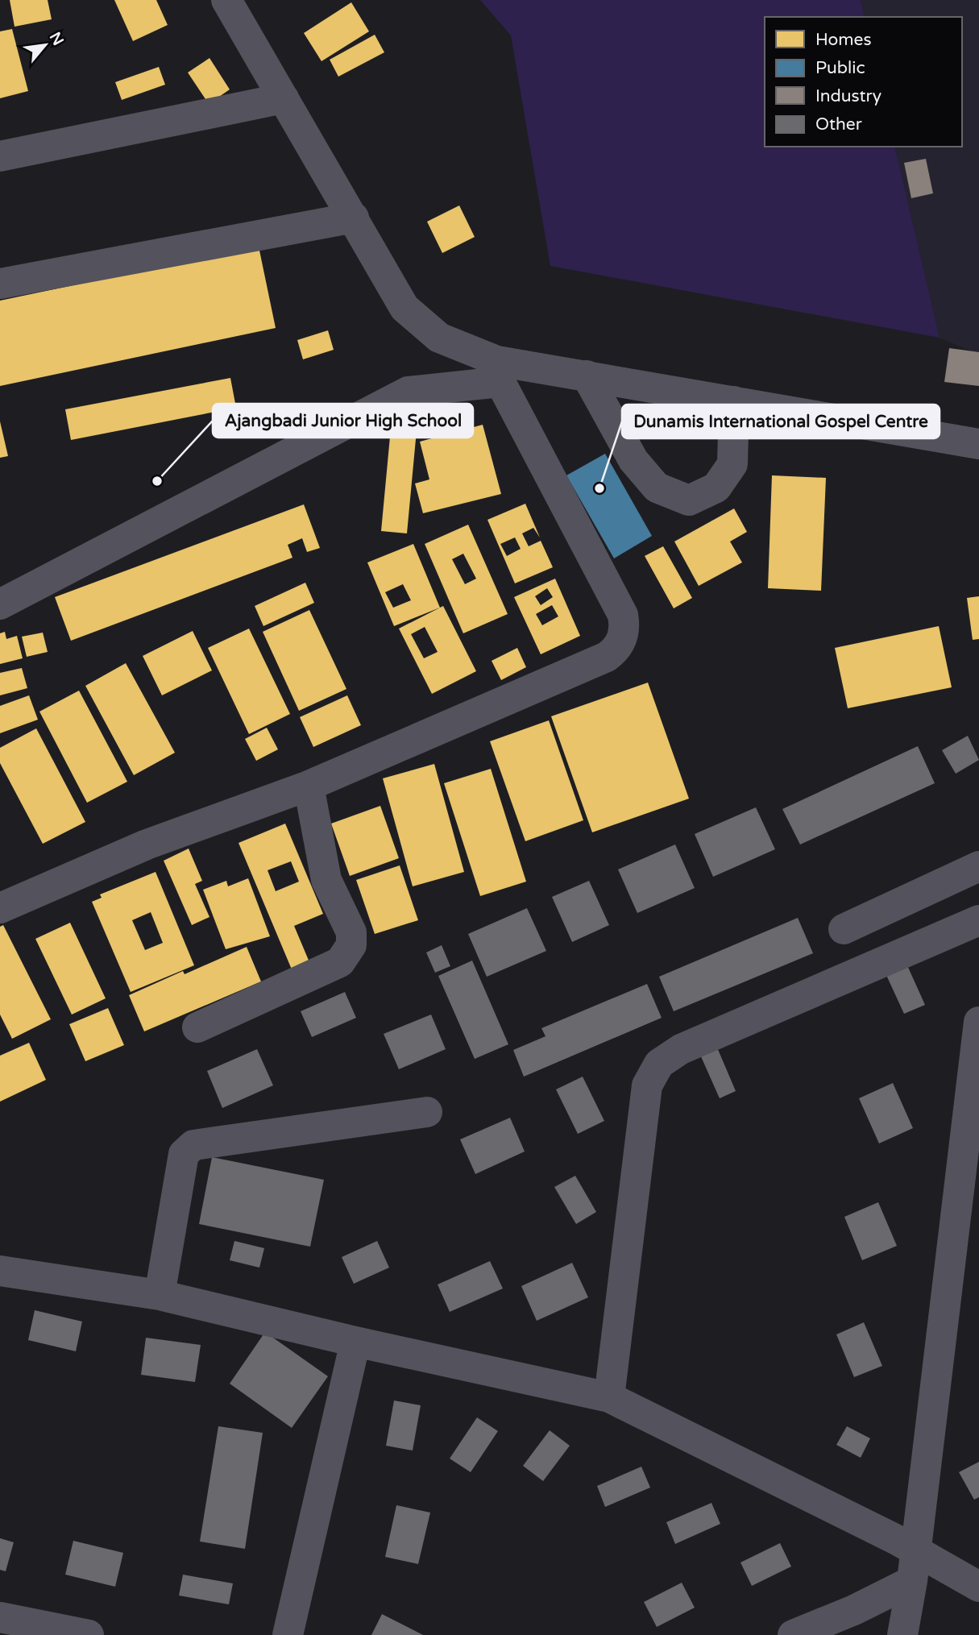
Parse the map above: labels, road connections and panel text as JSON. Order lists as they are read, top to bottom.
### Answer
{
  "places": ["Ajangbadi Junior High School", "Dunamis International Gospel Centre"],
  "legend": [
    "Homes",
    "Public",
    "Industry",
    "Other"
  ],
  "north": "top right"
}
